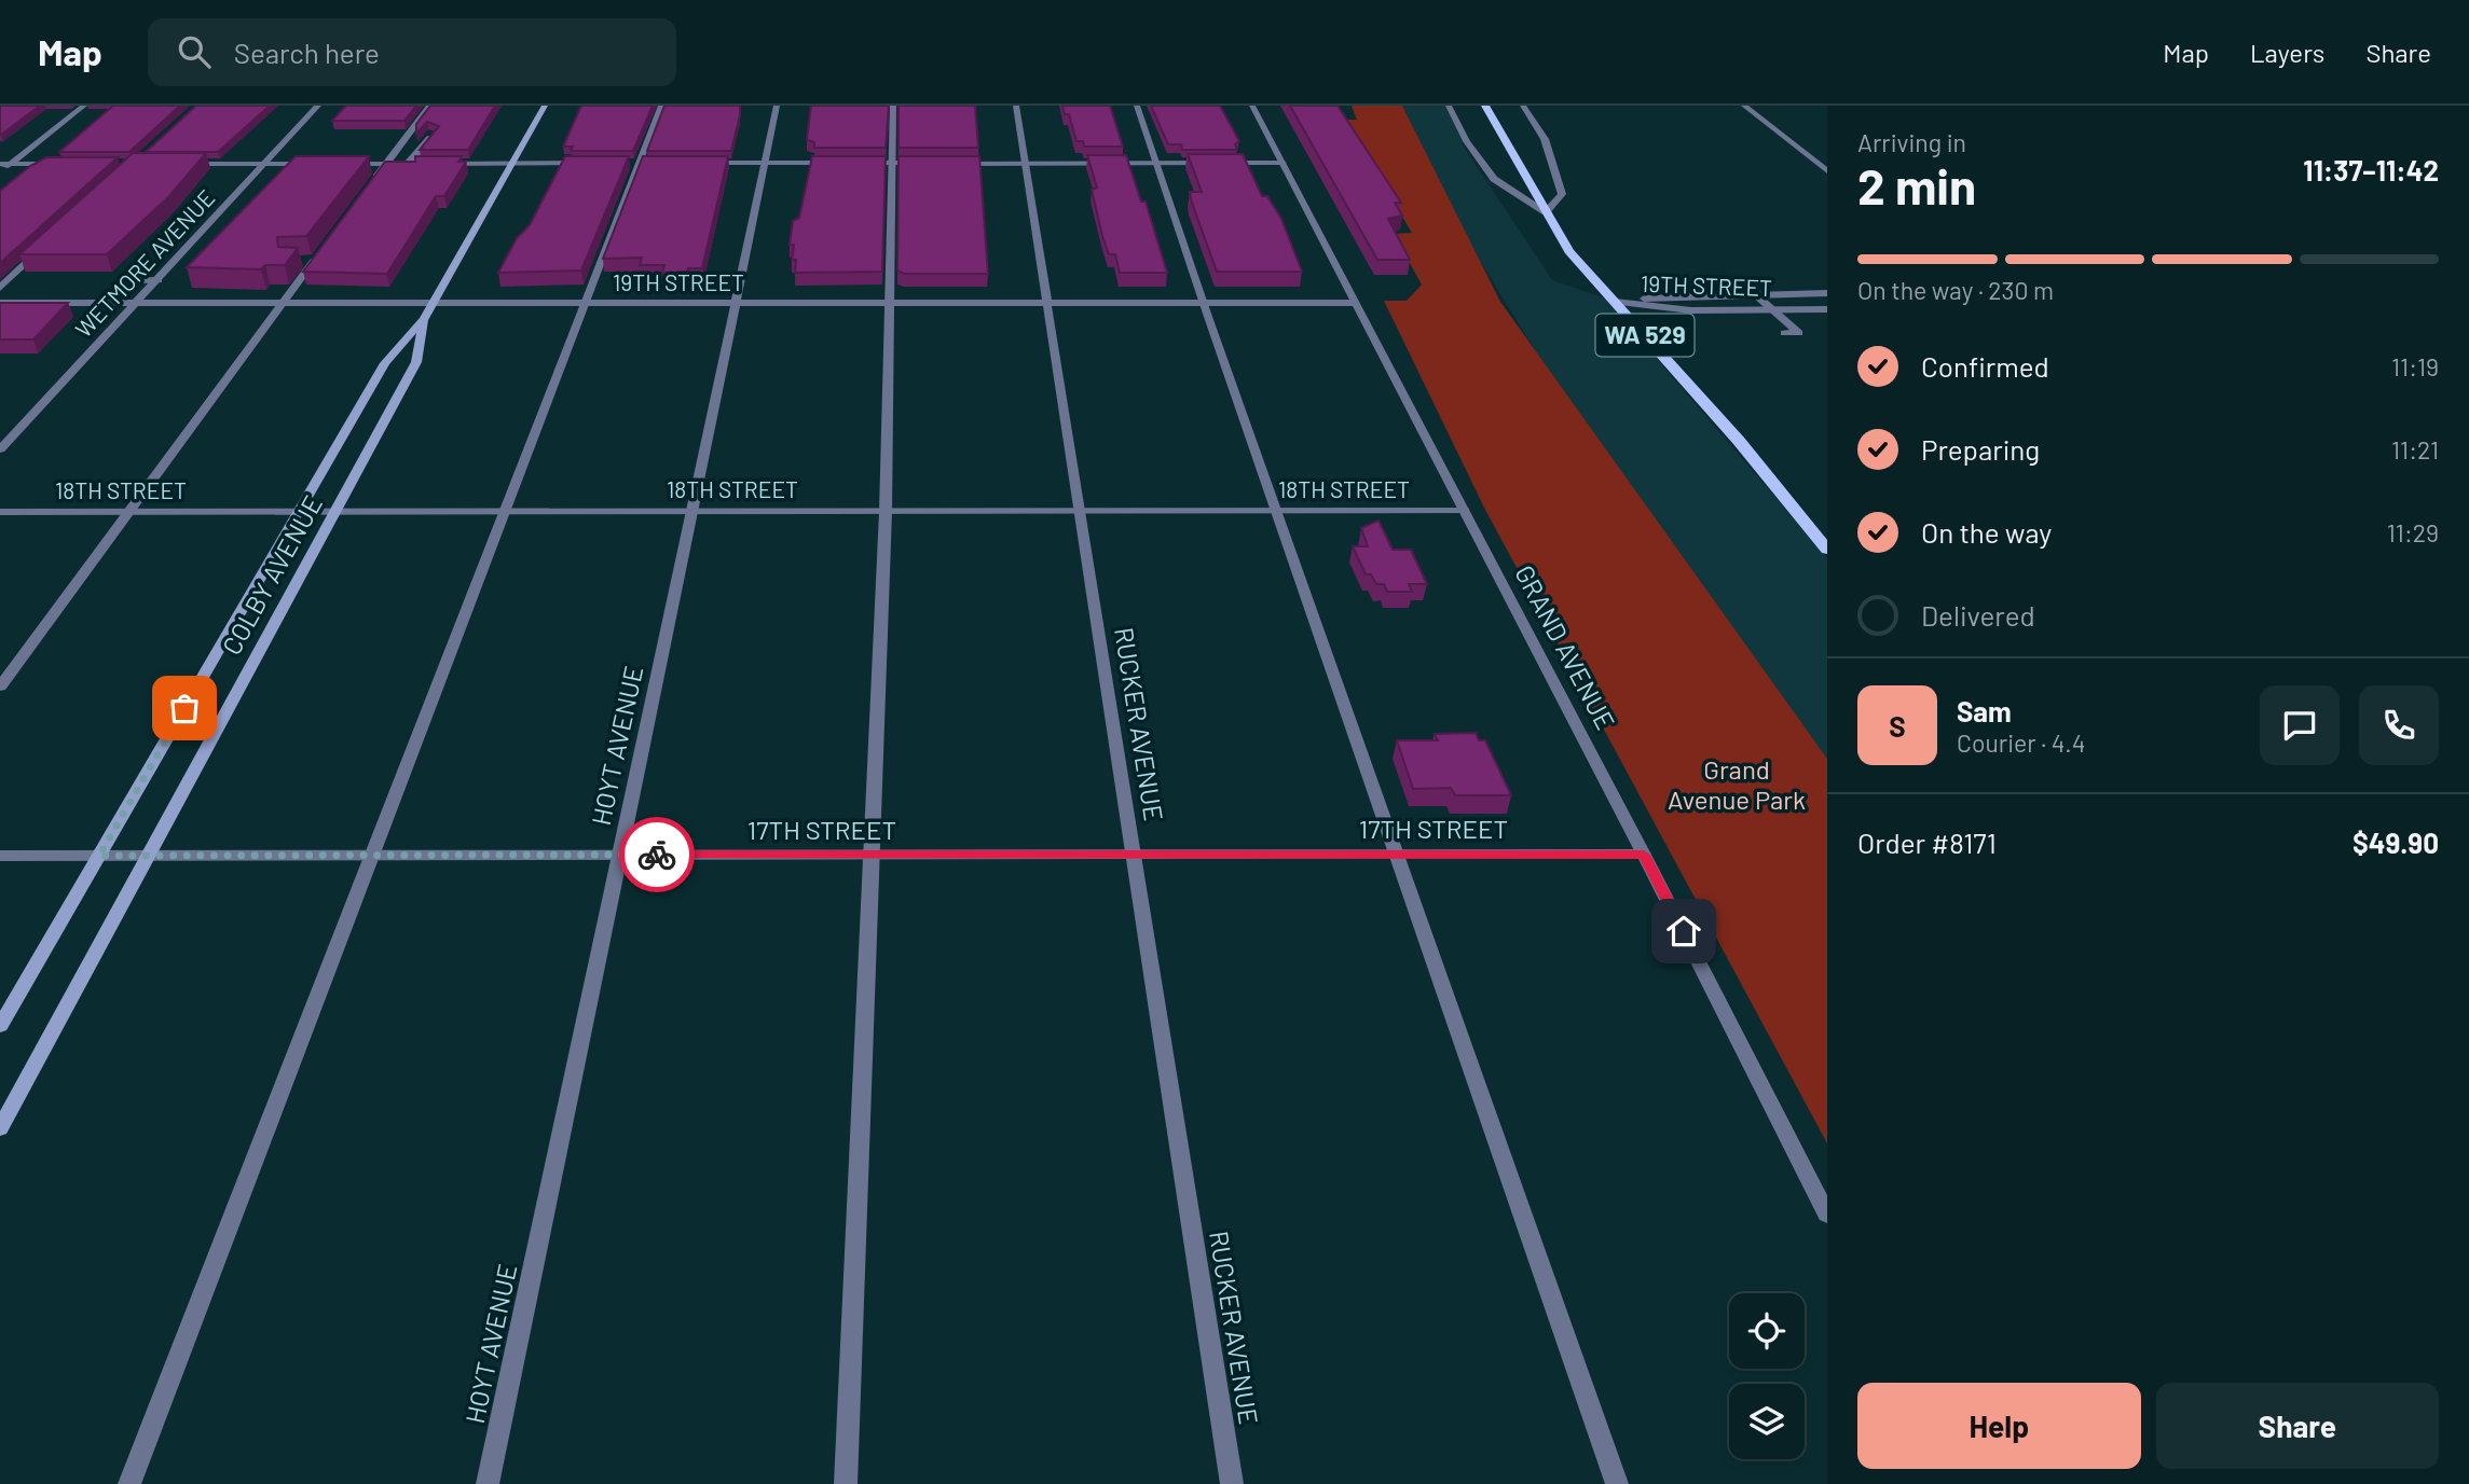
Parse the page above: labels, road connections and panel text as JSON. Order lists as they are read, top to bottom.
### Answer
{
  "streets": {
    "main road": ["WA 529", "COLBY AVENUE"],
    "street": [
      "WETMORE AVENUE",
      "19TH STREET",
      "18TH STREET",
      "GRAND AVENUE",
      "RUCKER AVENUE",
      "HOYT AVENUE",
      "17TH STREET"
    ]
  },
  "crossings": [
    ["WETMORE AVENUE", "19TH STREET"],
    ["19TH STREET", "WA 529"],
    ["19TH STREET", "COLBY AVENUE"],
    ["19TH STREET", "GRAND AVENUE"],
    ["19TH STREET", "RUCKER AVENUE"],
    ["19TH STREET", "HOYT AVENUE"],
    ["18TH STREET", "COLBY AVENUE"],
    ["18TH STREET", "GRAND AVENUE"],
    ["18TH STREET", "RUCKER AVENUE"],
    ["18TH STREET", "HOYT AVENUE"],
    ["COLBY AVENUE", "17TH STREET"],
    ["GRAND AVENUE", "17TH STREET"],
    ["RUCKER AVENUE", "17TH STREET"],
    ["HOYT AVENUE", "17TH STREET"]
  ],
  "parks": ["Grand Avenue Park"],
  "page": {
    "header": "Map",
    "search": "Search here",
    "nav": ["Map", "Layers", "Share"],
    "heading": ["2 min", "Arriving in", "11:37–11:42"],
    "panel": [
      "Sam",
      "Courier · 4.4",
      "Order #8171",
      "$49.90"
    ],
    "bar": "On the way · 230 m",
    "list": [
      ["Confirmed", "11:19"],
      ["Preparing", "11:21"],
      ["On the way", "11:29"],
      "Delivered"
    ],
    "round": "S",
    "buttons": ["Help", "Share"]
  }
}
